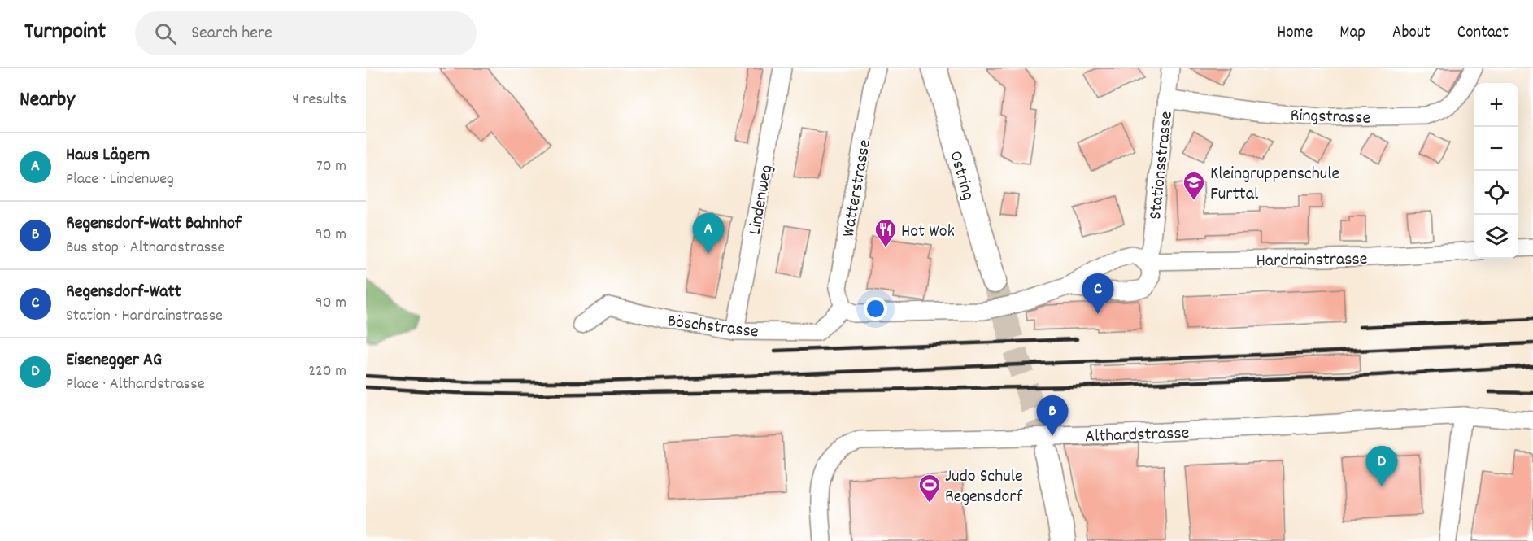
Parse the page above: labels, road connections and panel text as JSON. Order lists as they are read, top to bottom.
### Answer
{
  "streets": {
    "main road": ["Ostring"],
    "street": [
      "Ringstrasse",
      "Stationsstrasse",
      "Watterstrasse",
      "Lindenweg",
      "Hardrainstrasse",
      "Böschstrasse",
      "Althardstrasse"
    ]
  },
  "crossings": [
    ["Ringstrasse", "Stationsstrasse"],
    ["Stationsstrasse", "Hardrainstrasse"],
    ["Watterstrasse", "Hardrainstrasse"],
    ["Watterstrasse", "Böschstrasse"],
    ["Lindenweg", "Böschstrasse"],
    ["Hardrainstrasse", "Böschstrasse"]
  ],
  "places": {
    "school or university": ["Kleingruppenschule Furttal"],
    "restaurant": ["Hot Wok"],
    "sports": ["Judo Schule Regensdorf"]
  },
  "page": {
    "header": "Turnpoint",
    "search": "Search here",
    "nav": [
      "Home",
      "Map",
      "About",
      "Contact"
    ],
    "heading": ["Nearby", "4 results"],
    "map_buttons": ["+", "−"],
    "list": [
      {
        "mark": "A",
        "name": "Haus Lägern",
        "note": "Place · Lindenweg",
        "value": "70 m"
      },
      {
        "mark": "B",
        "name": "Regensdorf-Watt Bahnhof",
        "note": "Bus stop · Althardstrasse",
        "value": "90 m"
      },
      {
        "mark": "C",
        "name": "Regensdorf-Watt",
        "note": "Station · Hardrainstrasse",
        "value": "90 m"
      },
      {
        "mark": "D",
        "name": "Eisenegger AG",
        "note": "Place · Althardstrasse",
        "value": "220 m"
      }
    ],
    "pins": [
      "A",
      "C",
      "B",
      "D"
    ]
  }
}
